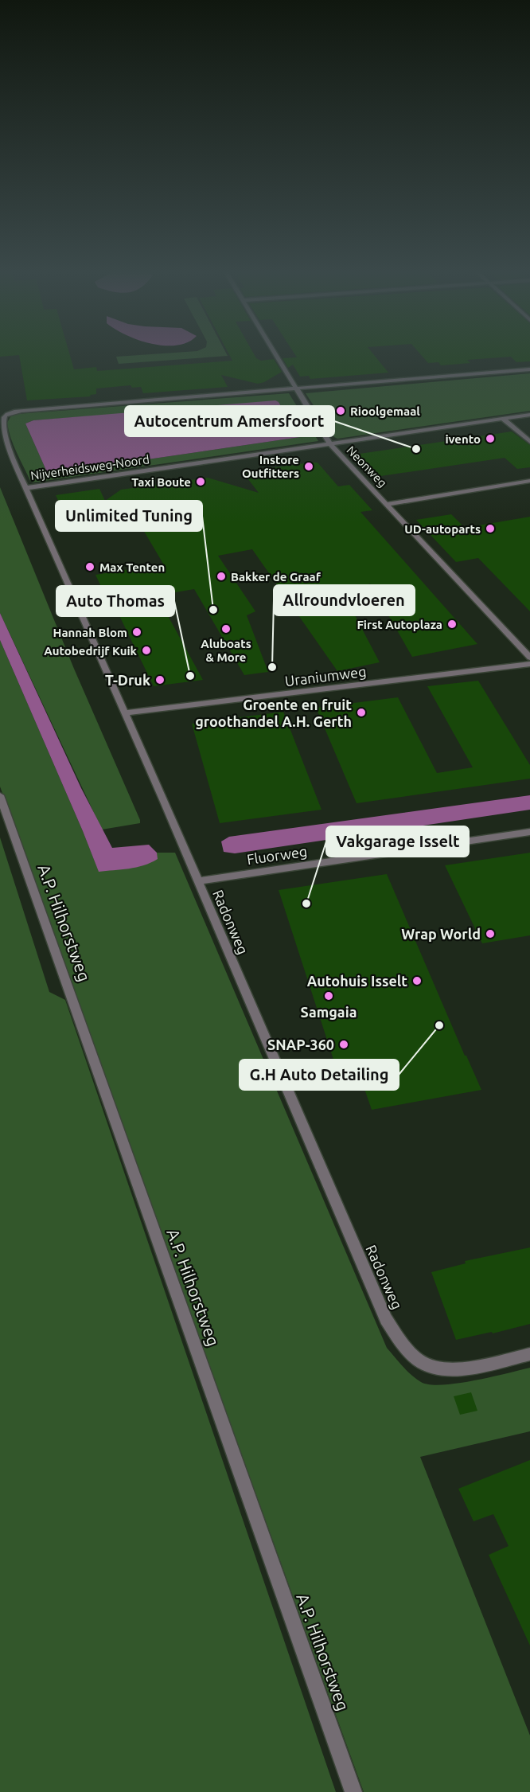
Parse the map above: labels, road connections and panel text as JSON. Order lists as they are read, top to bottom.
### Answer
{
  "streets": {
    "street": [
      "Neonweg",
      "Nijverheidsweg-Noord",
      "Uraniumweg",
      "Fluorweg",
      "Radonweg",
      "A.P. Hilhorstweg"
    ]
  },
  "crossings": [
    ["Neonweg", "Nijverheidsweg-Noord"],
    ["Nijverheidsweg-Noord", "Radonweg"],
    ["Uraniumweg", "Radonweg"],
    ["Fluorweg", "Radonweg"]
  ],
  "places": [
    "Rioolgemaal",
    "ivento",
    "Autocentrum Amersfoort",
    "Instore Outfitters",
    "Taxi Boute",
    "UD-autoparts",
    "Max Tenten",
    "Bakker de Graaf",
    "Unlimited Tuning",
    "First Autoplaza",
    "Aluboats & More",
    "Hannah Blom",
    "Autobedrijf Kuik",
    "Allroundvloeren",
    "Auto Thomas",
    "T-Druk",
    "Groente en fruit groothandel A.H. Gerth",
    "Vakgarage Isselt",
    "Wrap World",
    "Autohuis Isselt",
    "Samgaia",
    "G.H Auto Detailing",
    "SNAP-360"
  ]
}
